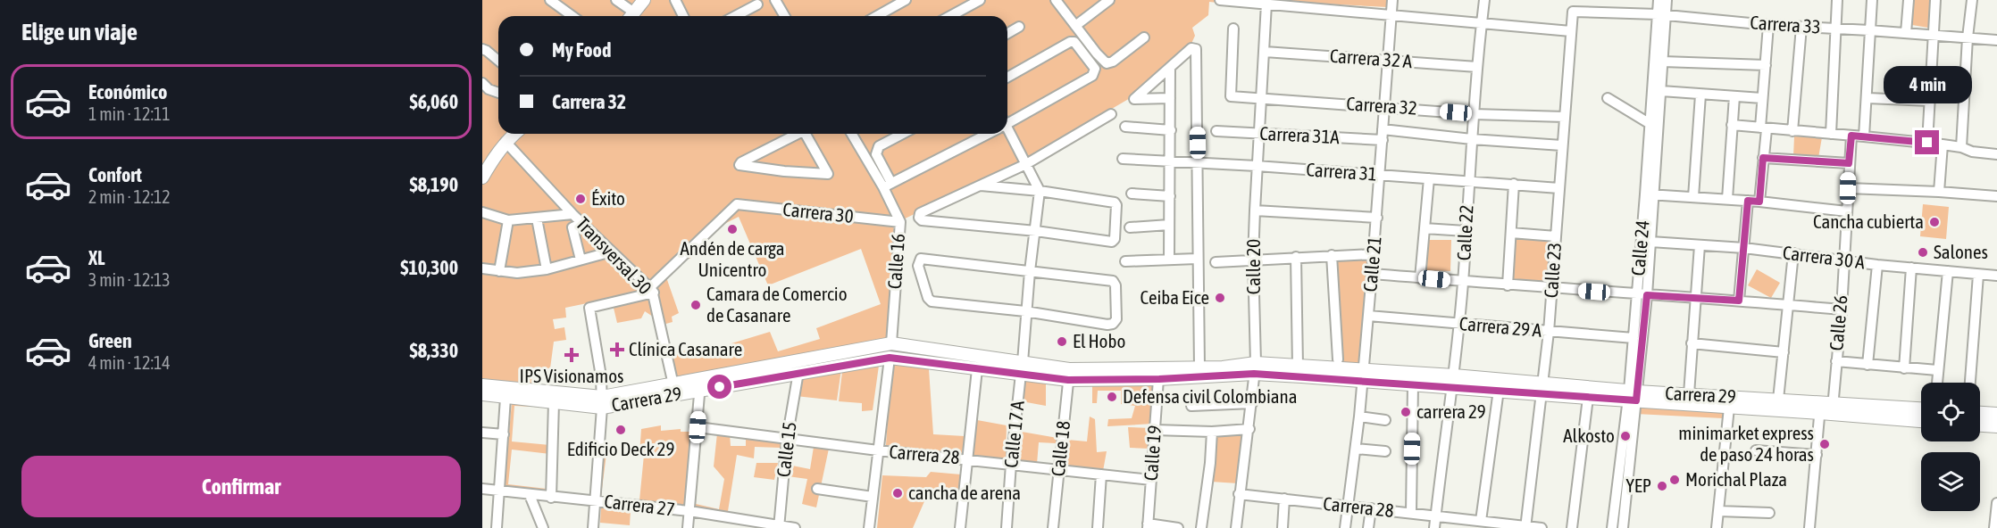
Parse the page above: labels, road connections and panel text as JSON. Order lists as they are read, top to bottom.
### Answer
{
  "streets": {
    "main road": ["Carrera 29"],
    "street": [
      "Carrera 33",
      "Carrera 32 A",
      "Carrera 32",
      "Carrera 31A",
      "Carrera 31",
      "Carrera 30",
      "Calle 22",
      "Calle 24",
      "Transversal 30",
      "Carrera 30 A",
      "Calle 16",
      "Calle 21",
      "Calle 20",
      "Calle 23",
      "Calle 26",
      "Carrera 29 A",
      "Calle 17 A",
      "Calle 18",
      "Calle 15",
      "Calle 19",
      "Carrera 28",
      "Carrera 27"
    ]
  },
  "crossings": [
    ["Carrera 33", "Calle 24"],
    ["Carrera 33", "Calle 23"],
    ["Carrera 32 A", "Calle 22"],
    ["Carrera 32 A", "Calle 21"],
    ["Carrera 32 A", "Calle 20"],
    ["Carrera 32", "Calle 22"],
    ["Carrera 32", "Calle 21"],
    ["Carrera 32", "Calle 20"],
    ["Carrera 32", "Calle 23"],
    ["Carrera 31A", "Calle 21"],
    ["Carrera 31A", "Calle 20"],
    ["Carrera 31", "Calle 22"],
    ["Carrera 31", "Calle 21"],
    ["Carrera 31", "Calle 20"],
    ["Carrera 31", "Calle 23"],
    ["Carrera 30", "Transversal 30"],
    ["Carrera 30", "Calle 16"],
    ["Calle 22", "Carrera 29 A"],
    ["Calle 22", "Carrera 29"],
    ["Calle 22", "Carrera 28"],
    ["Calle 24", "Carrera 30 A"],
    ["Calle 24", "Carrera 29 A"],
    ["Calle 24", "Carrera 29"],
    ["Transversal 30", "Carrera 29"],
    ["Carrera 30 A", "Calle 26"],
    ["Calle 16", "Carrera 29"],
    ["Calle 21", "Carrera 29 A"],
    ["Calle 21", "Carrera 29"],
    ["Calle 21", "Carrera 28"],
    ["Calle 20", "Carrera 29"],
    ["Calle 20", "Carrera 28"],
    ["Calle 23", "Carrera 29 A"],
    ["Calle 23", "Carrera 29"],
    ["Calle 23", "Carrera 28"],
    ["Calle 26", "Carrera 29"],
    ["Carrera 29", "Calle 17 A"],
    ["Carrera 29", "Calle 18"],
    ["Carrera 29", "Calle 15"],
    ["Carrera 29", "Calle 19"],
    ["Calle 17 A", "Carrera 28"],
    ["Calle 18", "Carrera 28"],
    ["Calle 15", "Carrera 28"],
    ["Calle 15", "Carrera 27"],
    ["Calle 19", "Carrera 28"]
  ],
  "places": {
    "other": [
      "Éxito",
      "Cancha cubierta",
      "Andén de carga Unicentro",
      "Salones",
      "Ceiba Eice",
      "Camara de Comercio de Casanare",
      "El Hobo",
      "Defensa civil Colombiana",
      "carrera 29",
      "Edificio Deck 29",
      "Alkosto",
      "minimarket express de paso 24 horas",
      "Morichal Plaza",
      "YEP",
      "cancha de arena"
    ],
    "health": ["Clínica Casanare", "IPS Visionamos"]
  },
  "page": {
    "heading": "Elige un viaje",
    "banner": ["My Food", "Carrera 32"],
    "list": [
      {
        "name": "Económico",
        "note": "1 min · 12:11",
        "value": "$6,060"
      },
      {
        "name": "Confort",
        "note": "2 min · 12:12",
        "value": "$8,190"
      },
      {
        "name": "XL",
        "note": "3 min · 12:13",
        "value": "$10,300"
      },
      {
        "name": "Green",
        "note": "4 min · 12:14",
        "value": "$8,330"
      }
    ],
    "bubble": "4 min",
    "buttons": "Confirmar"
  }
}
